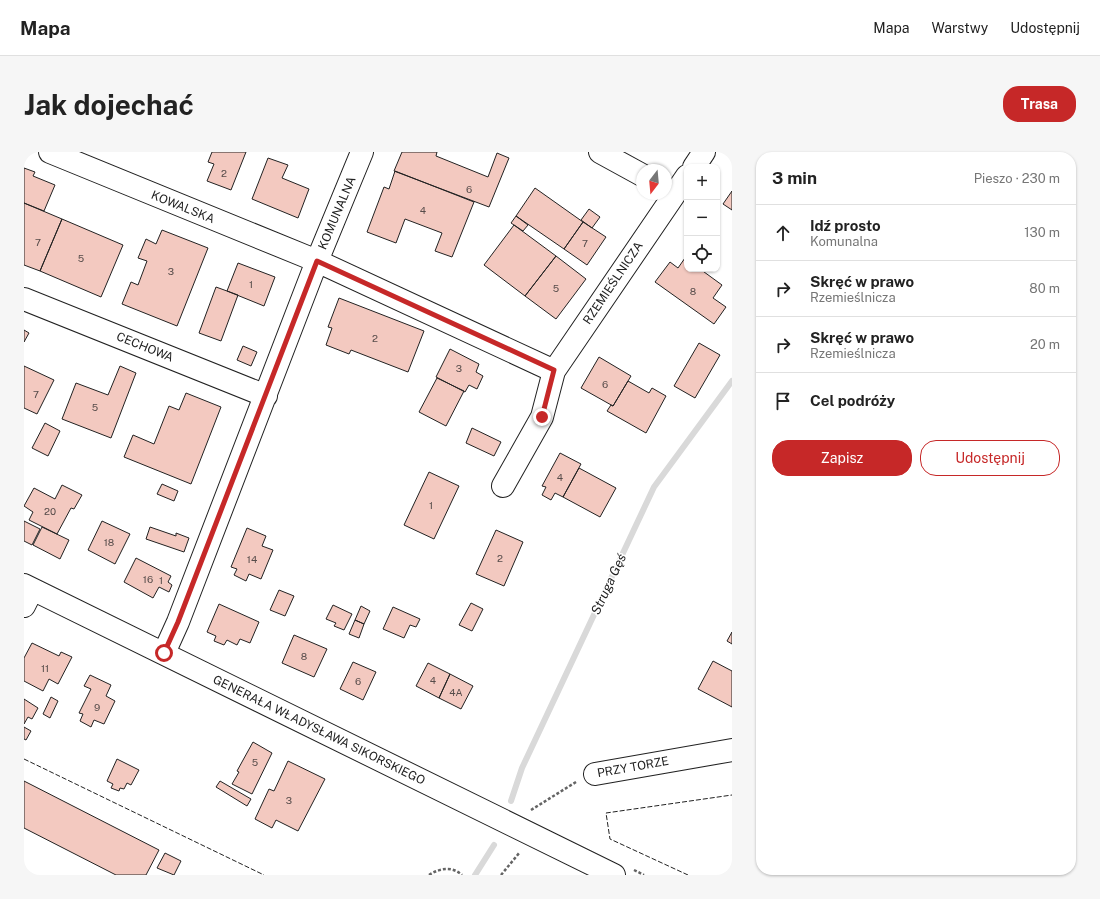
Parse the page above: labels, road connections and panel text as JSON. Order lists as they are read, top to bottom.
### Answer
{
  "streets": {
    "street": [
      "KOWALSKA",
      "KOMUNALNA",
      "RZEMIEŚLNICZA",
      "CECHOWA",
      "GENERAŁA WŁADYSŁAWA SIKORSKIEGO",
      "PRZY TORZE"
    ]
  },
  "crossings": [
    ["KOWALSKA", "KOMUNALNA"],
    ["KOMUNALNA", "CECHOWA"],
    ["KOMUNALNA", "GENERAŁA WŁADYSŁAWA SIKORSKIEGO"]
  ],
  "water": ["Struga Gęś"],
  "house_numbers": [
    "2",
    "6",
    "4",
    "7",
    "7",
    "5",
    "3",
    "1",
    "5",
    "8",
    "2",
    "3",
    "6",
    "7",
    "5",
    "4",
    "1",
    "20",
    "18",
    "2",
    "14",
    "16",
    "1",
    "8",
    "11",
    "4",
    "6",
    "4A",
    "9",
    "5",
    "3"
  ],
  "north": "bottom",
  "page": {
    "header": "Mapa",
    "nav": ["Mapa", "Warstwy", "Udostępnij"],
    "buttons": [
      "Trasa",
      ["Zapisz", "Udostępnij"]
    ],
    "title": "Jak dojechać",
    "heading": ["3 min", "Pieszo · 230 m"],
    "map_buttons": ["+", "−"],
    "list": [
      ["Idź prosto", "Komunalna", "130 m"],
      ["Skręć w prawo", "Rzemieślnicza", "80 m"],
      ["Skręć w prawo", "Rzemieślnicza", "20 m"],
      "Cel podróży"
    ]
  }
}
